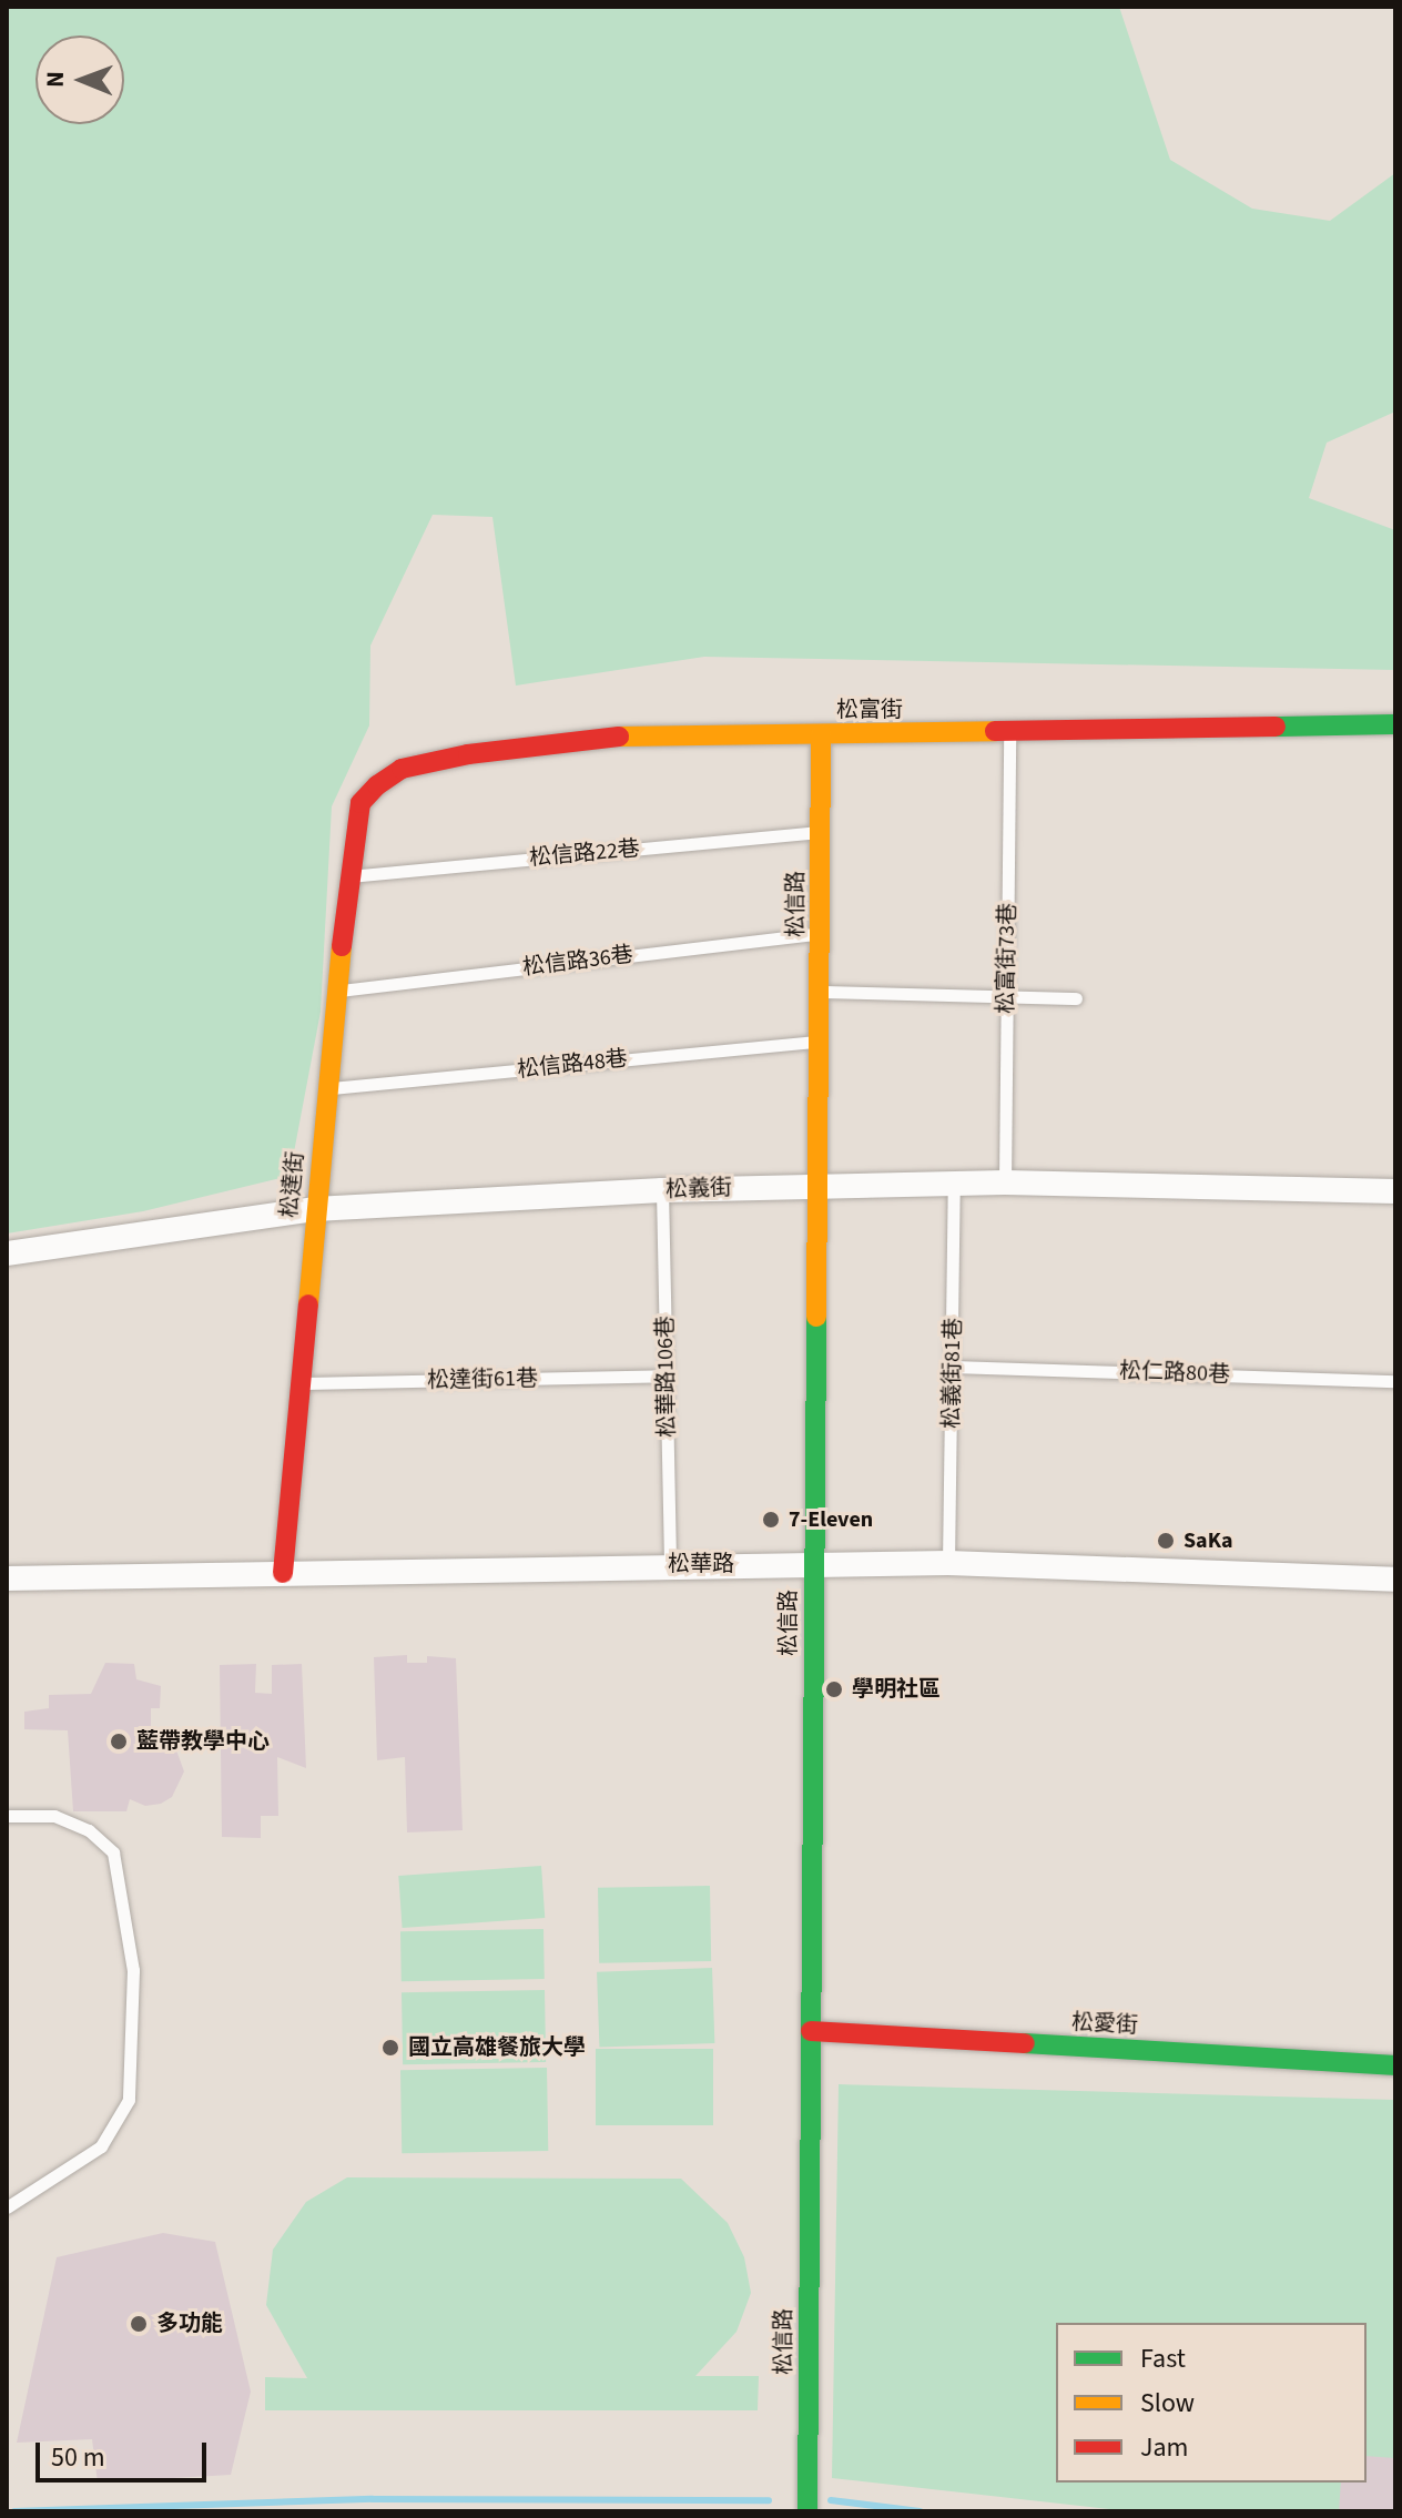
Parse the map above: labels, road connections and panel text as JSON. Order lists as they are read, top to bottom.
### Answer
{
  "streets": {
    "street": [
      "松富街",
      "松信路",
      "松達街",
      "松義街",
      "松華路",
      "松愛街"
    ],
    "lane": [
      "松信路22巷",
      "松富街73巷",
      "松信路36巷",
      "松信路48巷",
      "松義街81巷",
      "松仁路80巷",
      "松華路106巷",
      "松達街61巷"
    ]
  },
  "crossings": [
    ["松富街", "松信路"],
    ["松富街", "松富街73巷"],
    ["松富街", "松達街"],
    ["松信路22巷", "松信路"],
    ["松信路22巷", "松達街"],
    ["松信路", "松信路36巷"],
    ["松信路", "松信路48巷"],
    ["松信路", "松義街"],
    ["松信路", "松華路"],
    ["松信路", "松愛街"],
    ["松富街73巷", "松義街"],
    ["松信路36巷", "松達街"],
    ["松信路48巷", "松達街"],
    ["松達街", "松義街"],
    ["松達街", "松達街61巷"],
    ["松達街", "松華路"],
    ["松義街", "松義街81巷"],
    ["松義街", "松華路106巷"],
    ["松義街81巷", "松仁路80巷"],
    ["松義街81巷", "松華路"],
    ["松華路106巷", "松達街61巷"],
    ["松華路106巷", "松華路"]
  ],
  "places": [
    "7-Eleven",
    "SaKa",
    "學明社區",
    "藍帶教學中心",
    "國立高雄餐旅大學",
    "多功能"
  ],
  "legend": ["Fast", "Slow", "Jam"],
  "scale_bar": "50 m",
  "north": "left"
}
